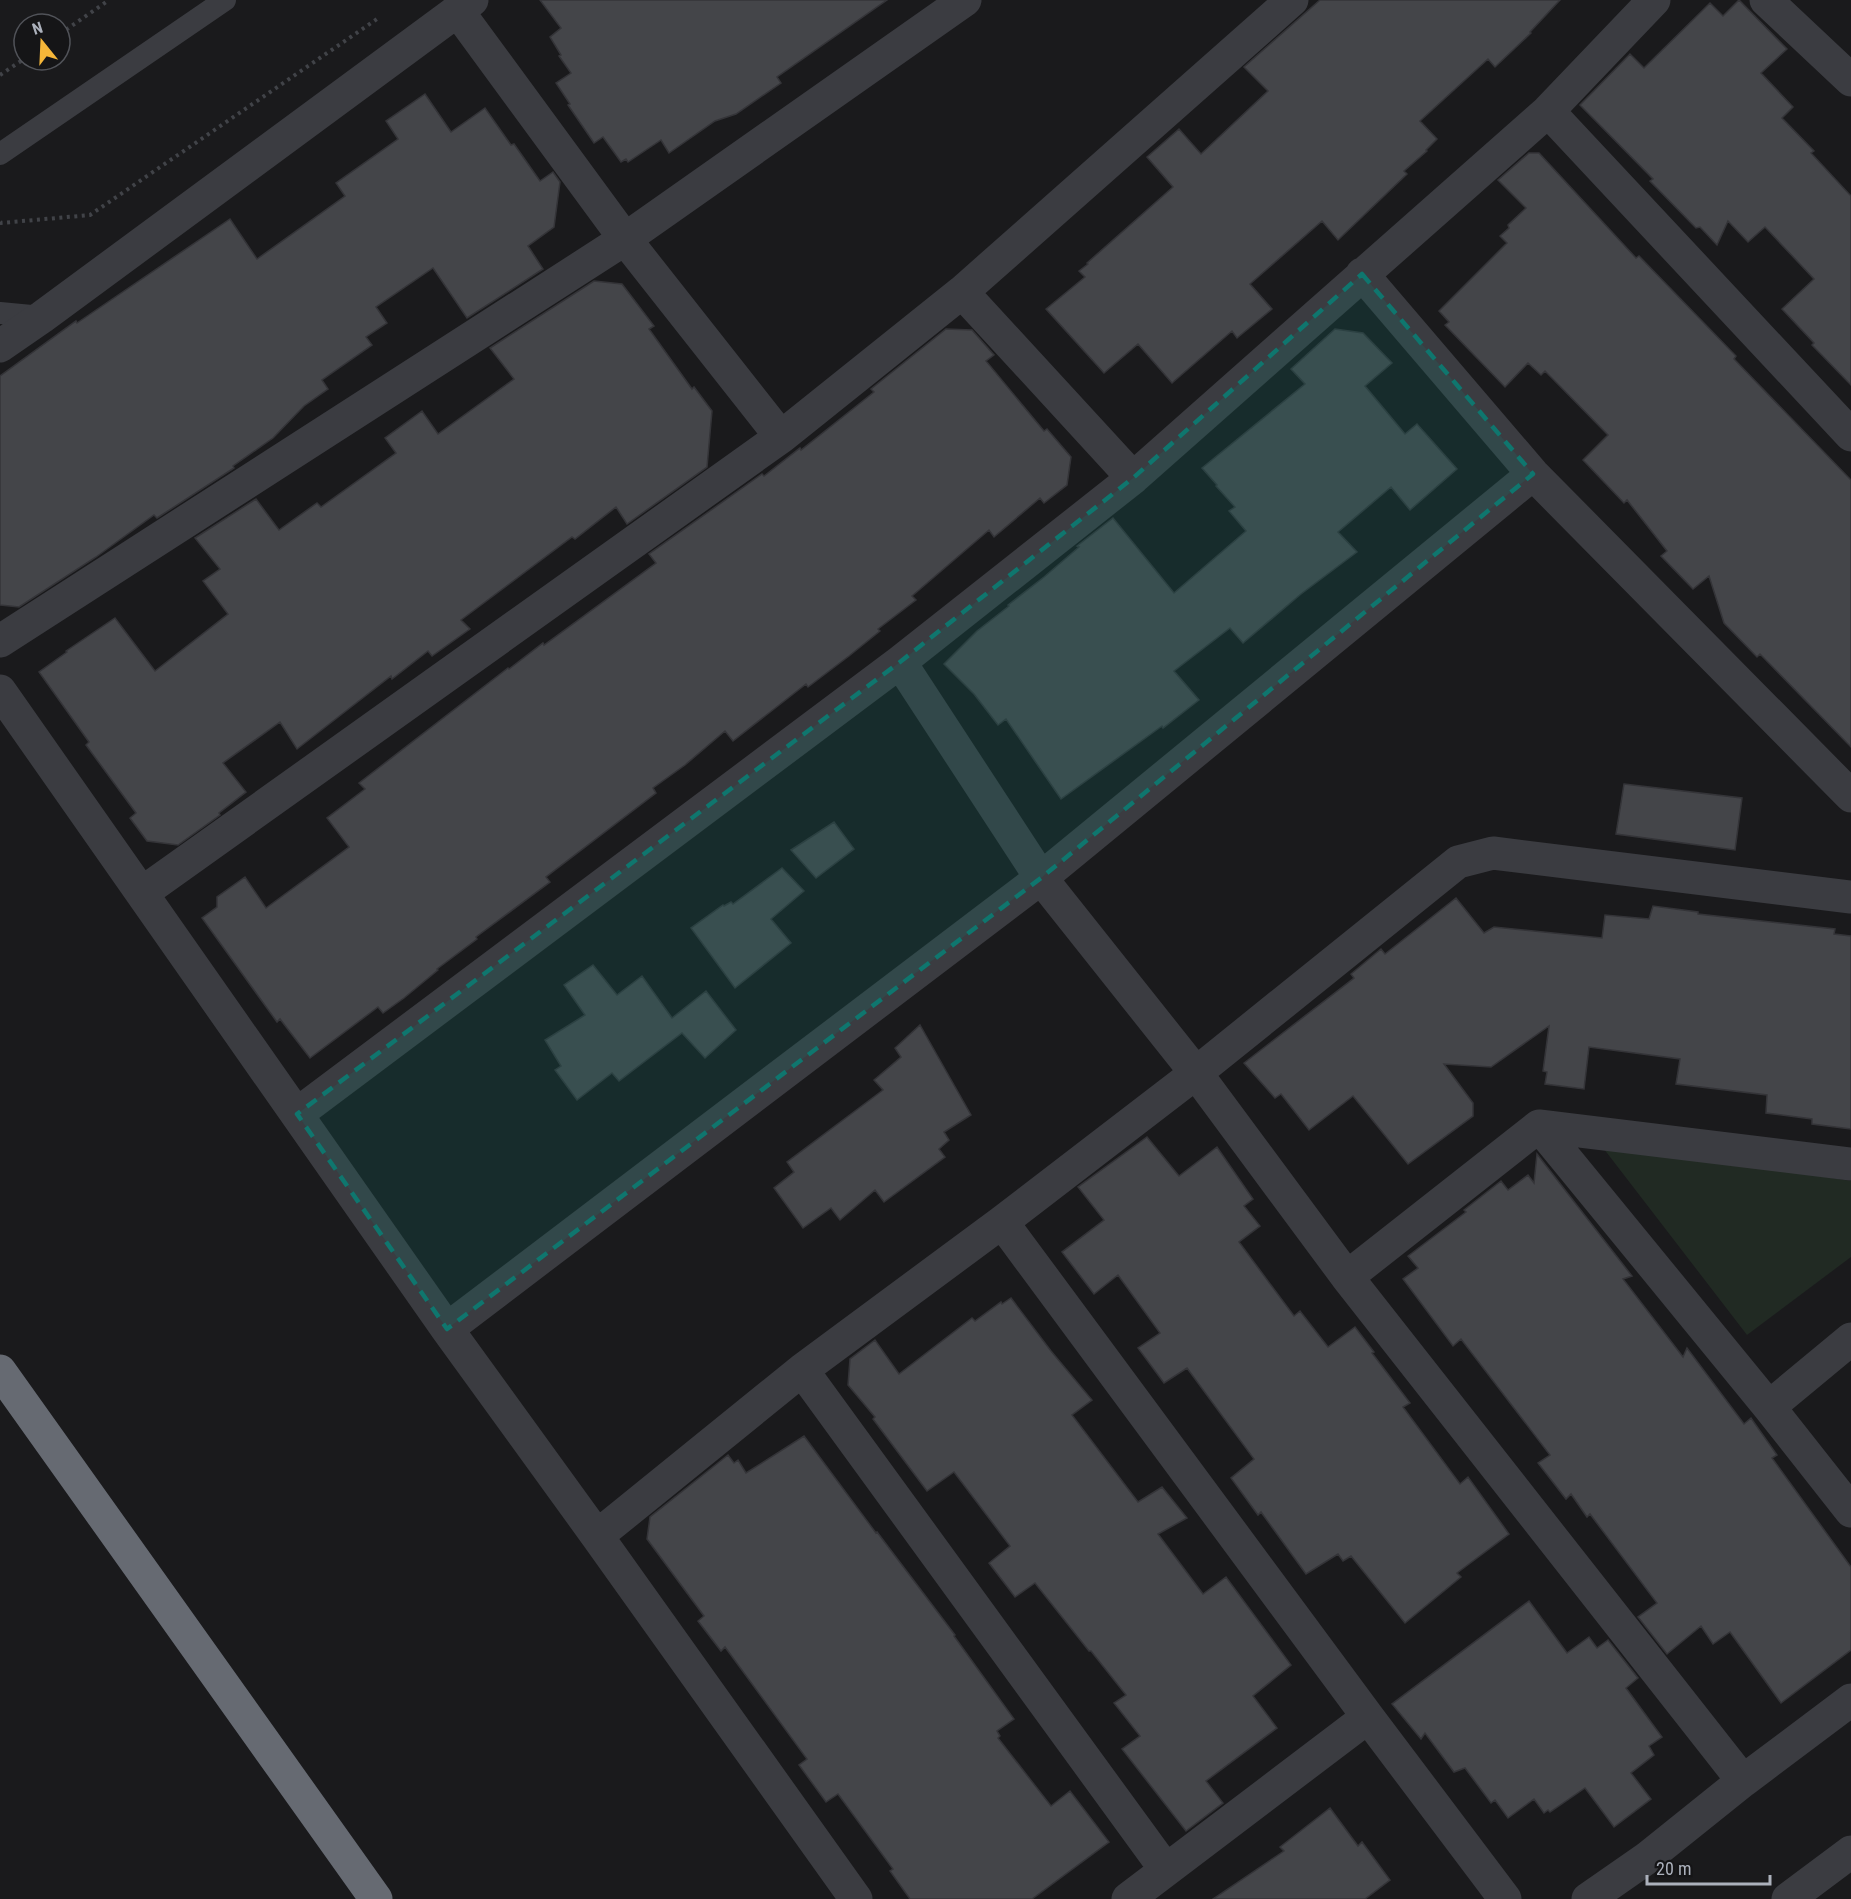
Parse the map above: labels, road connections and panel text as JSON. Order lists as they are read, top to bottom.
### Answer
{
  "scale_bar": "20 m",
  "north": "top"
}
